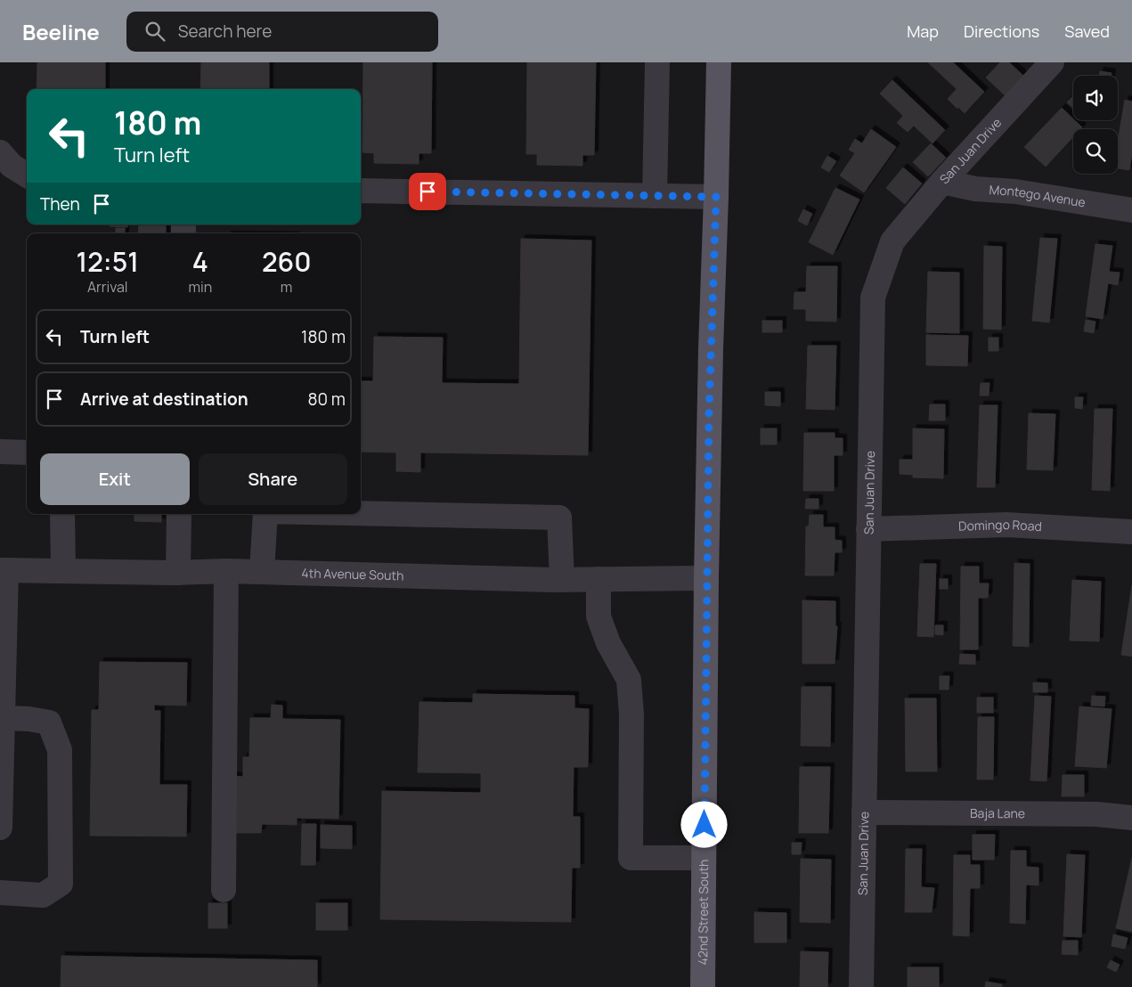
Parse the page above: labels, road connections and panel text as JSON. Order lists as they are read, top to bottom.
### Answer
{
  "streets": {
    "main road": ["42nd Street South"],
    "street": [
      "San Juan Drive",
      "Montego Avenue",
      "Domingo Road",
      "4th Avenue South",
      "Baja Lane"
    ]
  },
  "crossings": [
    ["San Juan Drive", "Montego Avenue"],
    ["San Juan Drive", "Domingo Road"],
    ["San Juan Drive", "Baja Lane"],
    ["4th Avenue South", "42nd Street South"]
  ],
  "page": {
    "header": "Beeline",
    "search": "Search here",
    "nav": ["Map", "Directions", "Saved"],
    "turn": ["180 m", "Turn left"],
    "then": "Then",
    "eta": [
      "12:51",
      "Arrival",
      "4",
      "min",
      "260",
      "m"
    ],
    "list": [
      {
        "name": "Turn left",
        "value": "180 m"
      },
      {
        "name": "Arrive at destination",
        "value": "80 m"
      }
    ],
    "buttons": ["Exit", "Share"]
  }
}
